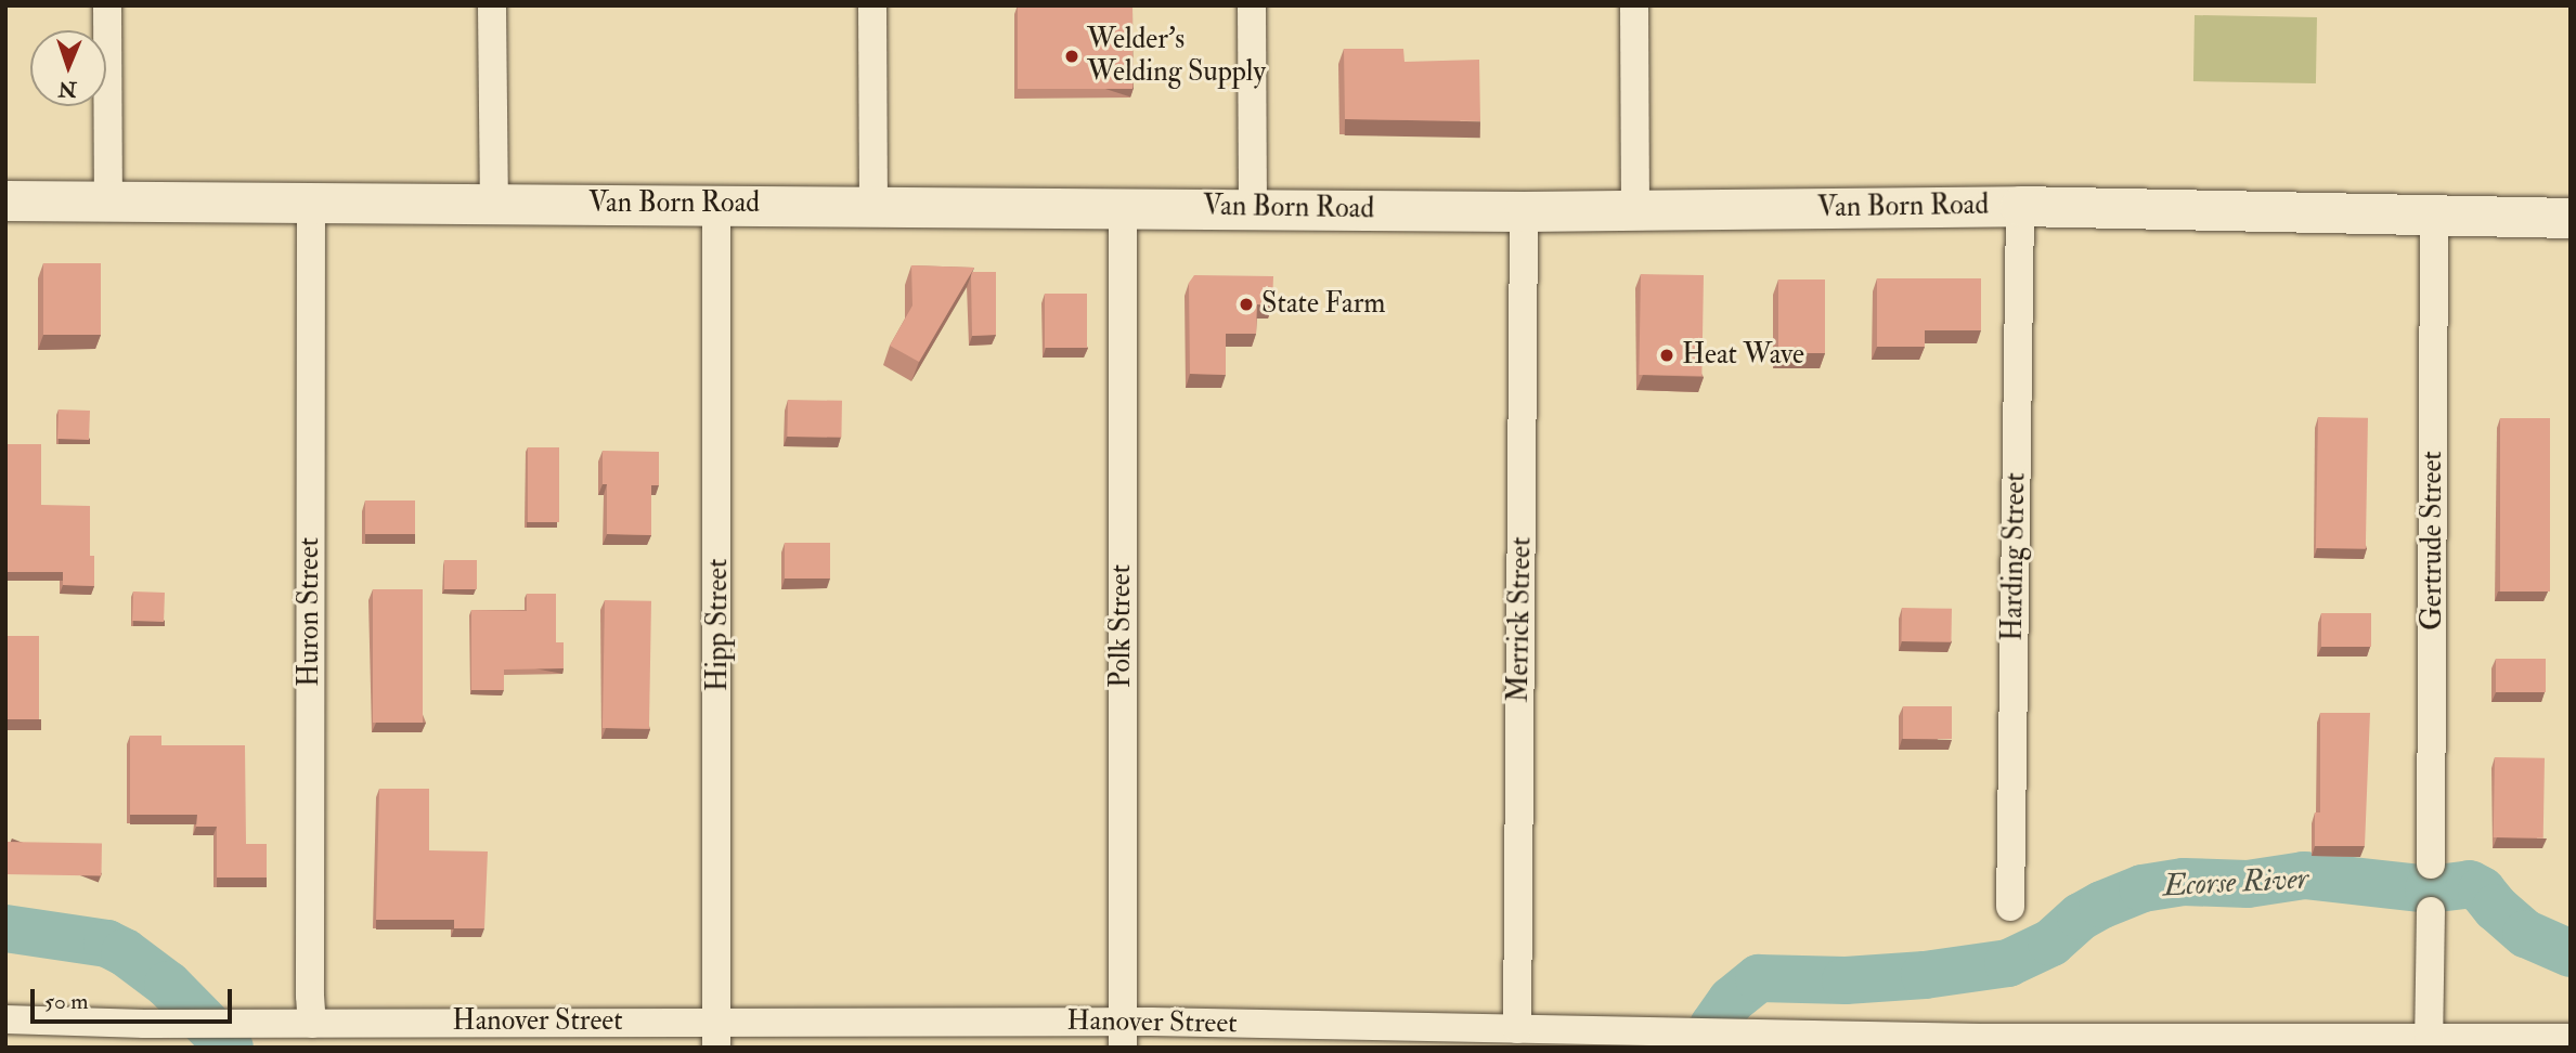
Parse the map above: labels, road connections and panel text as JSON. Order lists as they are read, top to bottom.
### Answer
{
  "streets": {
    "main road": ["Van Born Road"],
    "street": [
      "Gertrude Street",
      "Harding Street",
      "Huron Street",
      "Merrick Street",
      "Hipp Street",
      "Polk Street",
      "Hanover Street"
    ]
  },
  "crossings": [
    ["Van Born Road", "Gertrude Street"],
    ["Van Born Road", "Harding Street"],
    ["Van Born Road", "Huron Street"],
    ["Van Born Road", "Merrick Street"],
    ["Van Born Road", "Hipp Street"],
    ["Van Born Road", "Polk Street"],
    ["Huron Street", "Hanover Street"],
    ["Merrick Street", "Hanover Street"],
    ["Hipp Street", "Hanover Street"],
    ["Polk Street", "Hanover Street"]
  ],
  "water": ["Ecorse River"],
  "places": ["Welder's Welding Supply", "State Farm", "Heat Wave"],
  "scale_bar": "50 m",
  "north": "bottom"
}
